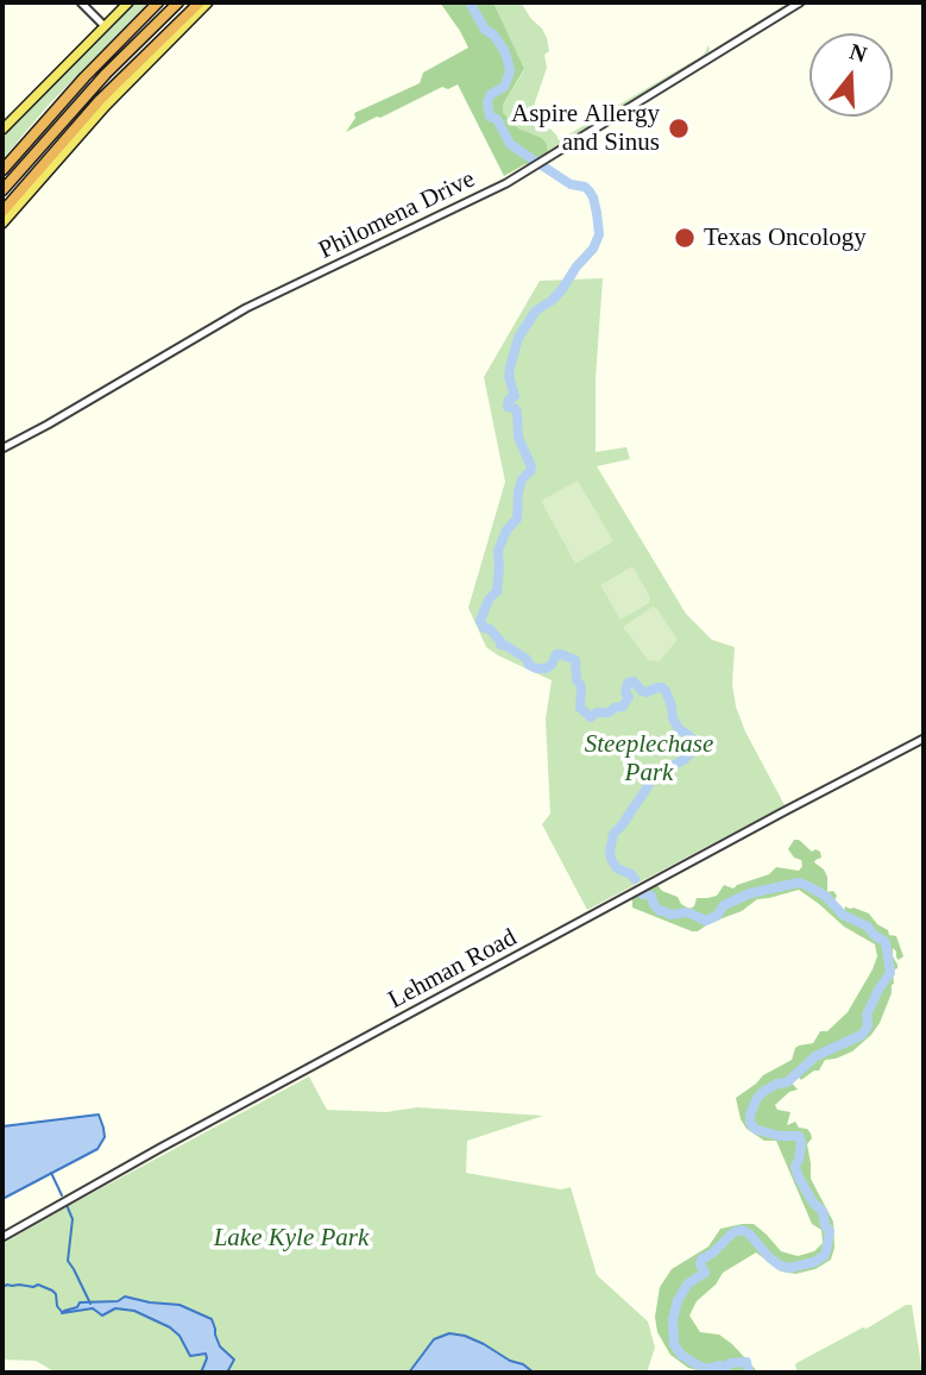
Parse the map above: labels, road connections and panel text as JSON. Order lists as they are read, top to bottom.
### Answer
{
  "streets": {
    "street": ["Philomena Drive", "Lehman Road"]
  },
  "parks": ["Steeplechase Park", "Lake Kyle Park"],
  "places": ["Aspire Allergy and Sinus", "Texas Oncology"],
  "north": "top"
}
